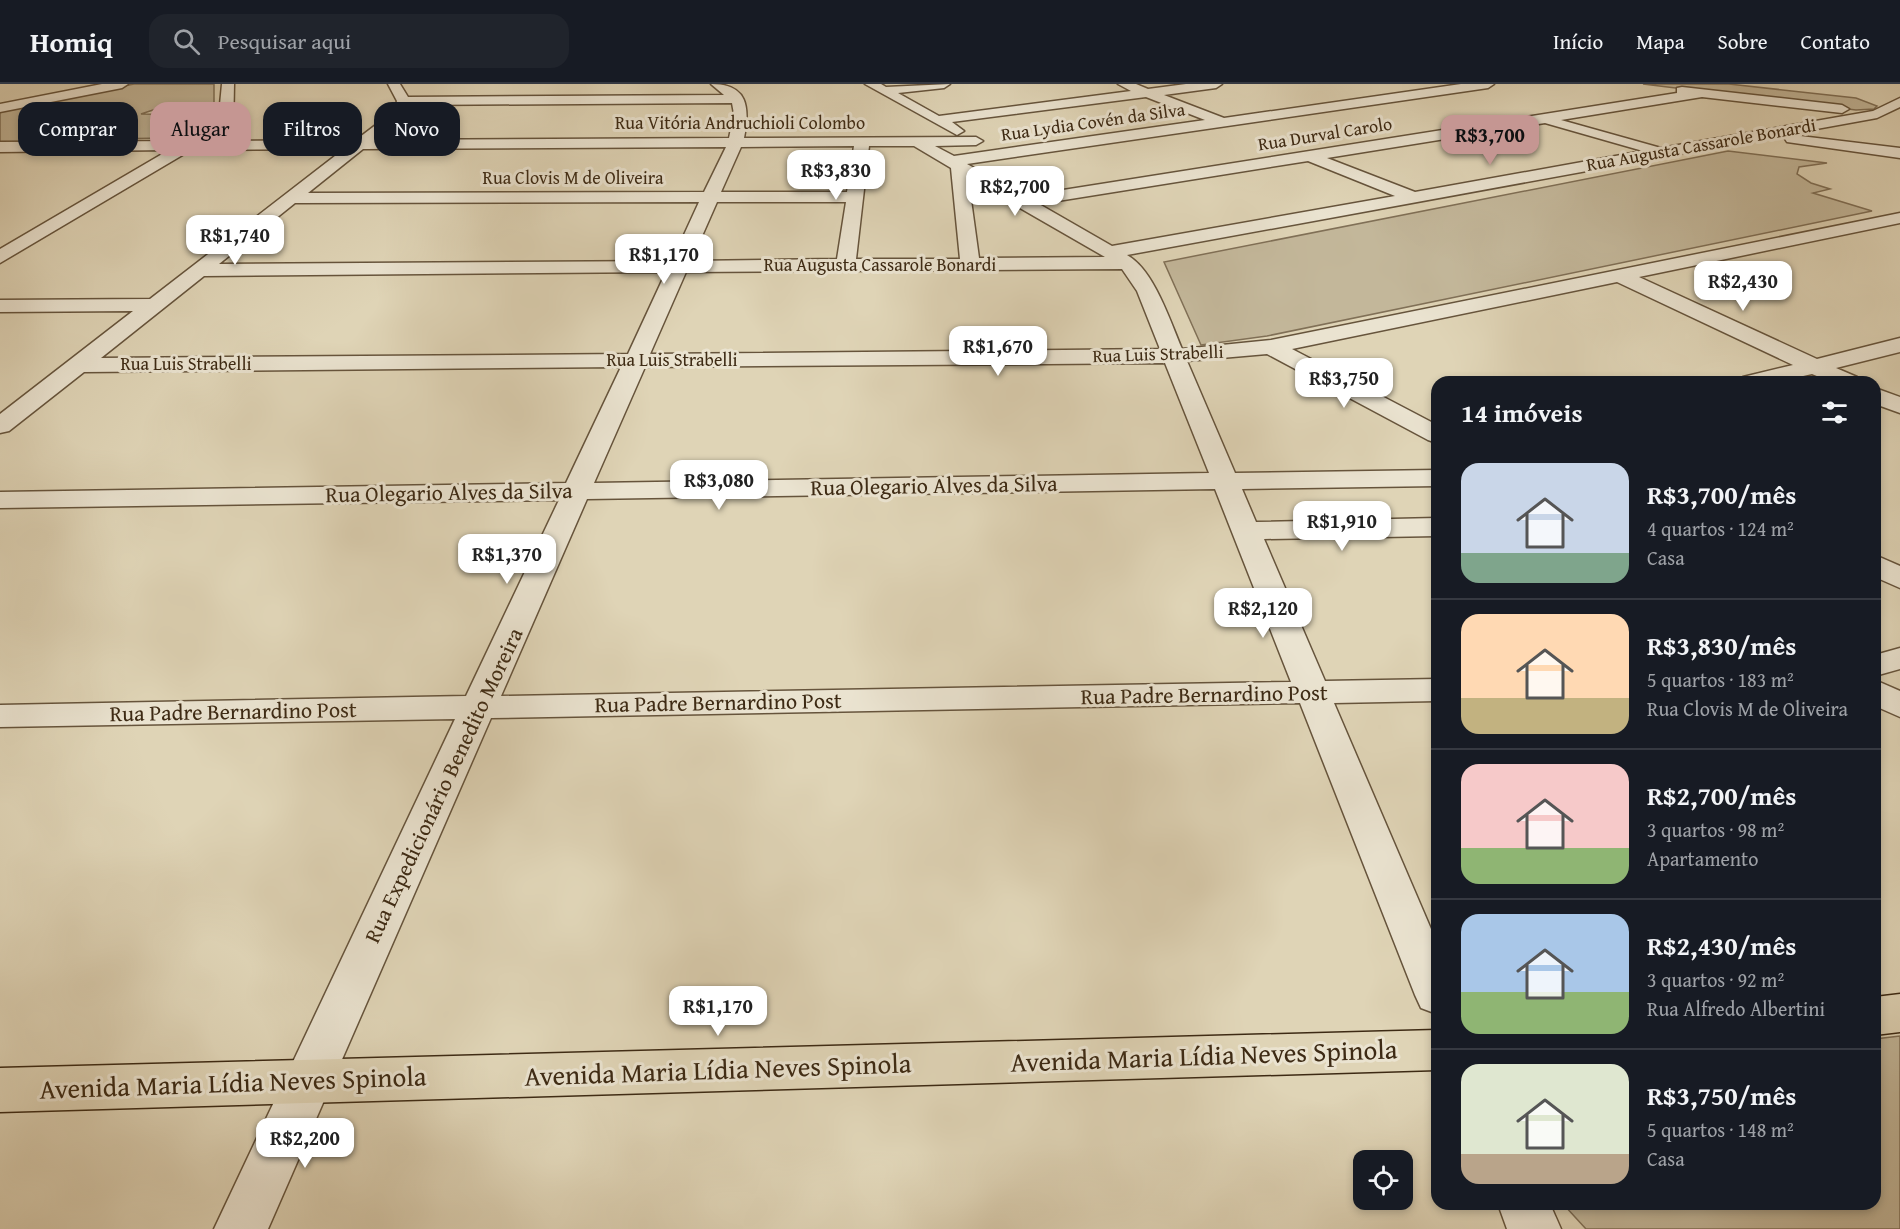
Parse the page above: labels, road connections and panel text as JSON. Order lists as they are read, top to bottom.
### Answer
{
  "streets": {
    "main road": ["Avenida Maria Lídia Neves Spinola"],
    "street": [
      "Rua Lydia Covén da Silva",
      "Rua Vitória Andruchioli Colombo",
      "Rua Durval Carolo",
      "Rua Augusta Cassarole Bonardi",
      "Rua Clovis M de Oliveira",
      "Rua Luis Strabelli",
      "Rua Olegario Alves da Silva",
      "Rua Padre Bernardino Post",
      "Rua Expedicionário Benedito Moreira"
    ]
  },
  "crossings": [
    ["Rua Vitória Andruchioli Colombo", "Rua Expedicionário Benedito Moreira"],
    ["Rua Augusta Cassarole Bonardi", "Rua Expedicionário Benedito Moreira"],
    ["Rua Clovis M de Oliveira", "Rua Expedicionário Benedito Moreira"],
    ["Rua Luis Strabelli", "Rua Expedicionário Benedito Moreira"],
    ["Rua Olegario Alves da Silva", "Rua Expedicionário Benedito Moreira"],
    ["Rua Padre Bernardino Post", "Rua Expedicionário Benedito Moreira"],
    ["Rua Expedicionário Benedito Moreira", "Avenida Maria Lídia Neves Spinola"]
  ],
  "page": {
    "header": "Homiq",
    "search": "Pesquisar aqui",
    "nav": [
      "Início",
      "Mapa",
      "Sobre",
      "Contato"
    ],
    "chip": [
      "Comprar",
      "Alugar",
      "Filtros",
      "Novo"
    ],
    "price": [
      "R$3,700",
      "R$3,830",
      "R$2,700",
      "R$1,740",
      "R$1,170",
      "R$2,430",
      "R$1,670",
      "R$3,750",
      "R$3,080",
      "R$1,910",
      "R$1,370",
      "R$2,120",
      "R$1,170",
      "R$2,200"
    ],
    "heading": "14 imóveis",
    "list": [
      {
        "name": "R$3,700/mês",
        "note": "4 quartos · 124 m² · Casa"
      },
      {
        "name": "R$3,830/mês",
        "note": "5 quartos · 183 m² · Rua Clovis M de Oliveira"
      },
      {
        "name": "R$2,700/mês",
        "note": "3 quartos · 98 m² · Apartamento"
      },
      {
        "name": "R$2,430/mês",
        "note": "3 quartos · 92 m² · Rua Alfredo Albertini"
      },
      {
        "name": "R$3,750/mês",
        "note": "5 quartos · 148 m² · Casa"
      }
    ]
  }
}
